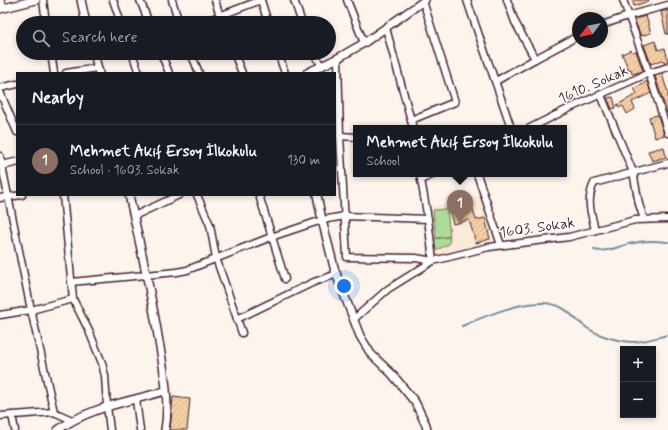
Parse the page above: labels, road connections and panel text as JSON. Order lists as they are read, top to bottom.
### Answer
{
  "streets": {
    "street": ["1610. Sokak", "1603. Sokak"]
  },
  "north": "bottom left",
  "page": {
    "search": "Search here",
    "heading": "Nearby",
    "list": [
      {
        "mark": "1",
        "name": "Mehmet Akif Ersoy İlkokulu",
        "note": "School · 1603. Sokak",
        "value": "130 m"
      }
    ],
    "popup": ["Mehmet Akif Ersoy İlkokulu", "School"],
    "pins": "1",
    "map_buttons": ["+", "−"]
  }
}
